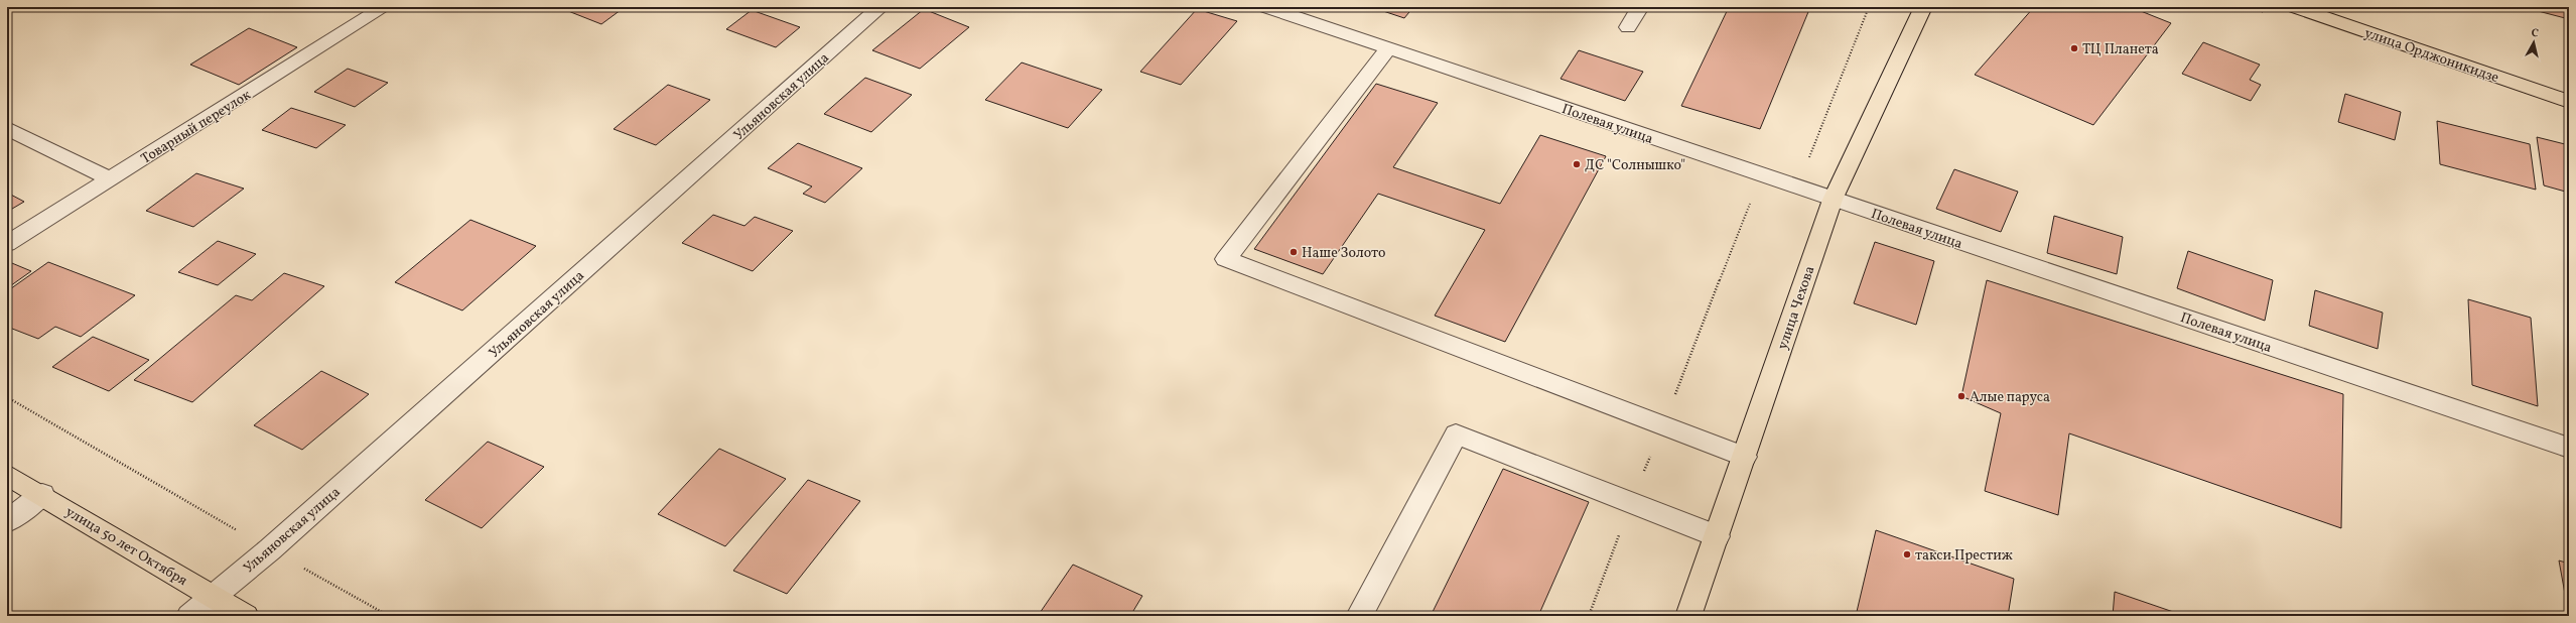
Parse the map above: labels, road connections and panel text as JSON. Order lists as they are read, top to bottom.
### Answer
{
  "streets": {
    "main road": ["улица Орджоникидзе", "улица Чехова", "улица 50 лет Октября"],
    "street": ["Ульяновская улица", "Полевая улица", "Товарный переулок"]
  },
  "crossings": [
    ["Ульяновская улица", "улица 50 лет Октября"],
    ["Полевая улица", "улица Чехова"]
  ],
  "places": [
    "ТЦ Планета",
    "ДС \"Солнышко\"",
    "Наше Золото",
    "Алые паруса",
    "такси Престиж"
  ],
  "north": "top"
}
